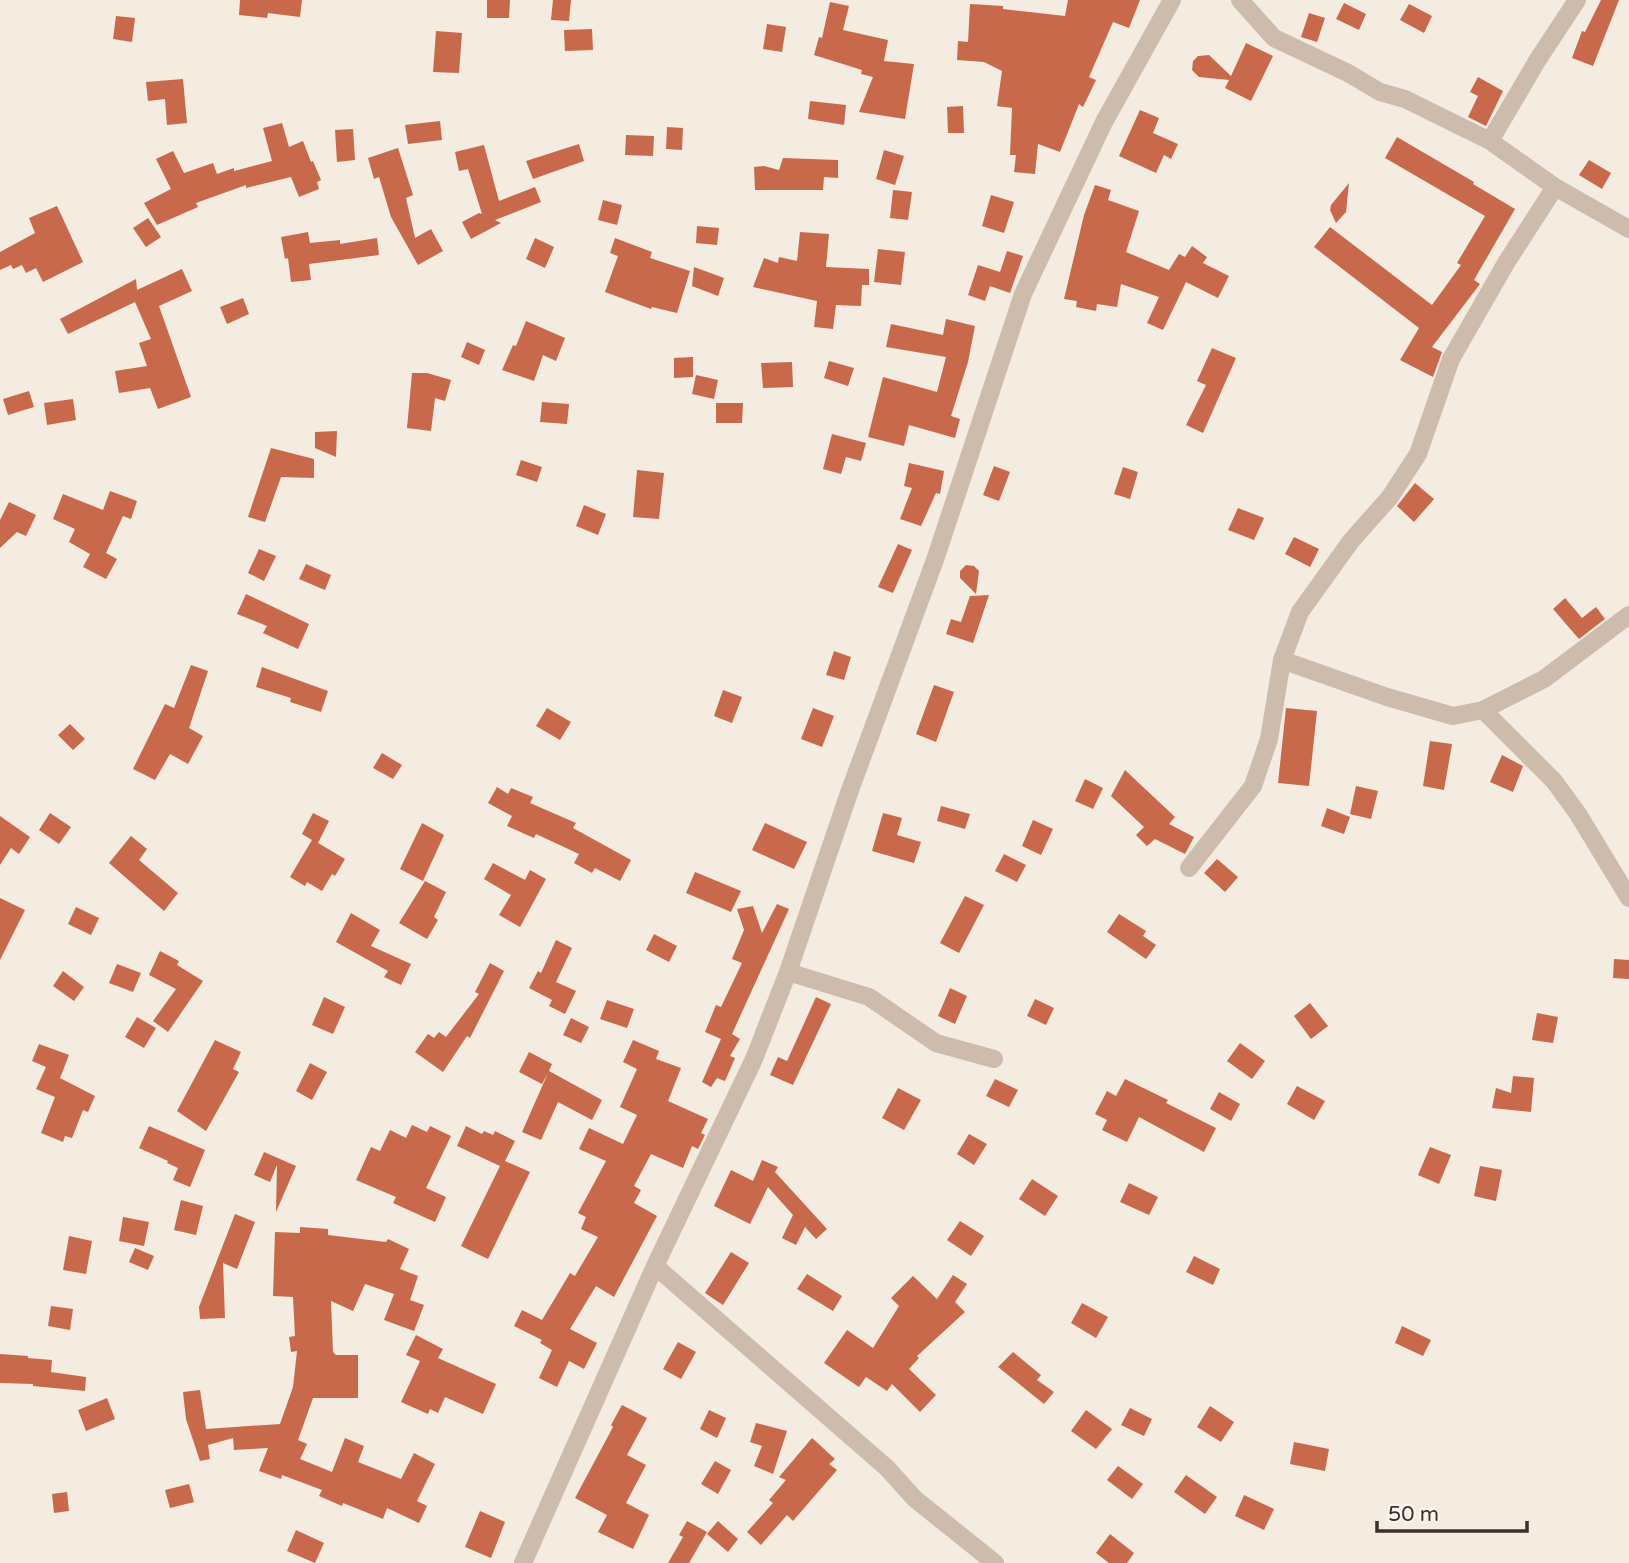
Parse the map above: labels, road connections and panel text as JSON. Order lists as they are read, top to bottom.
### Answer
{
  "scale_bar": "50 m"
}
